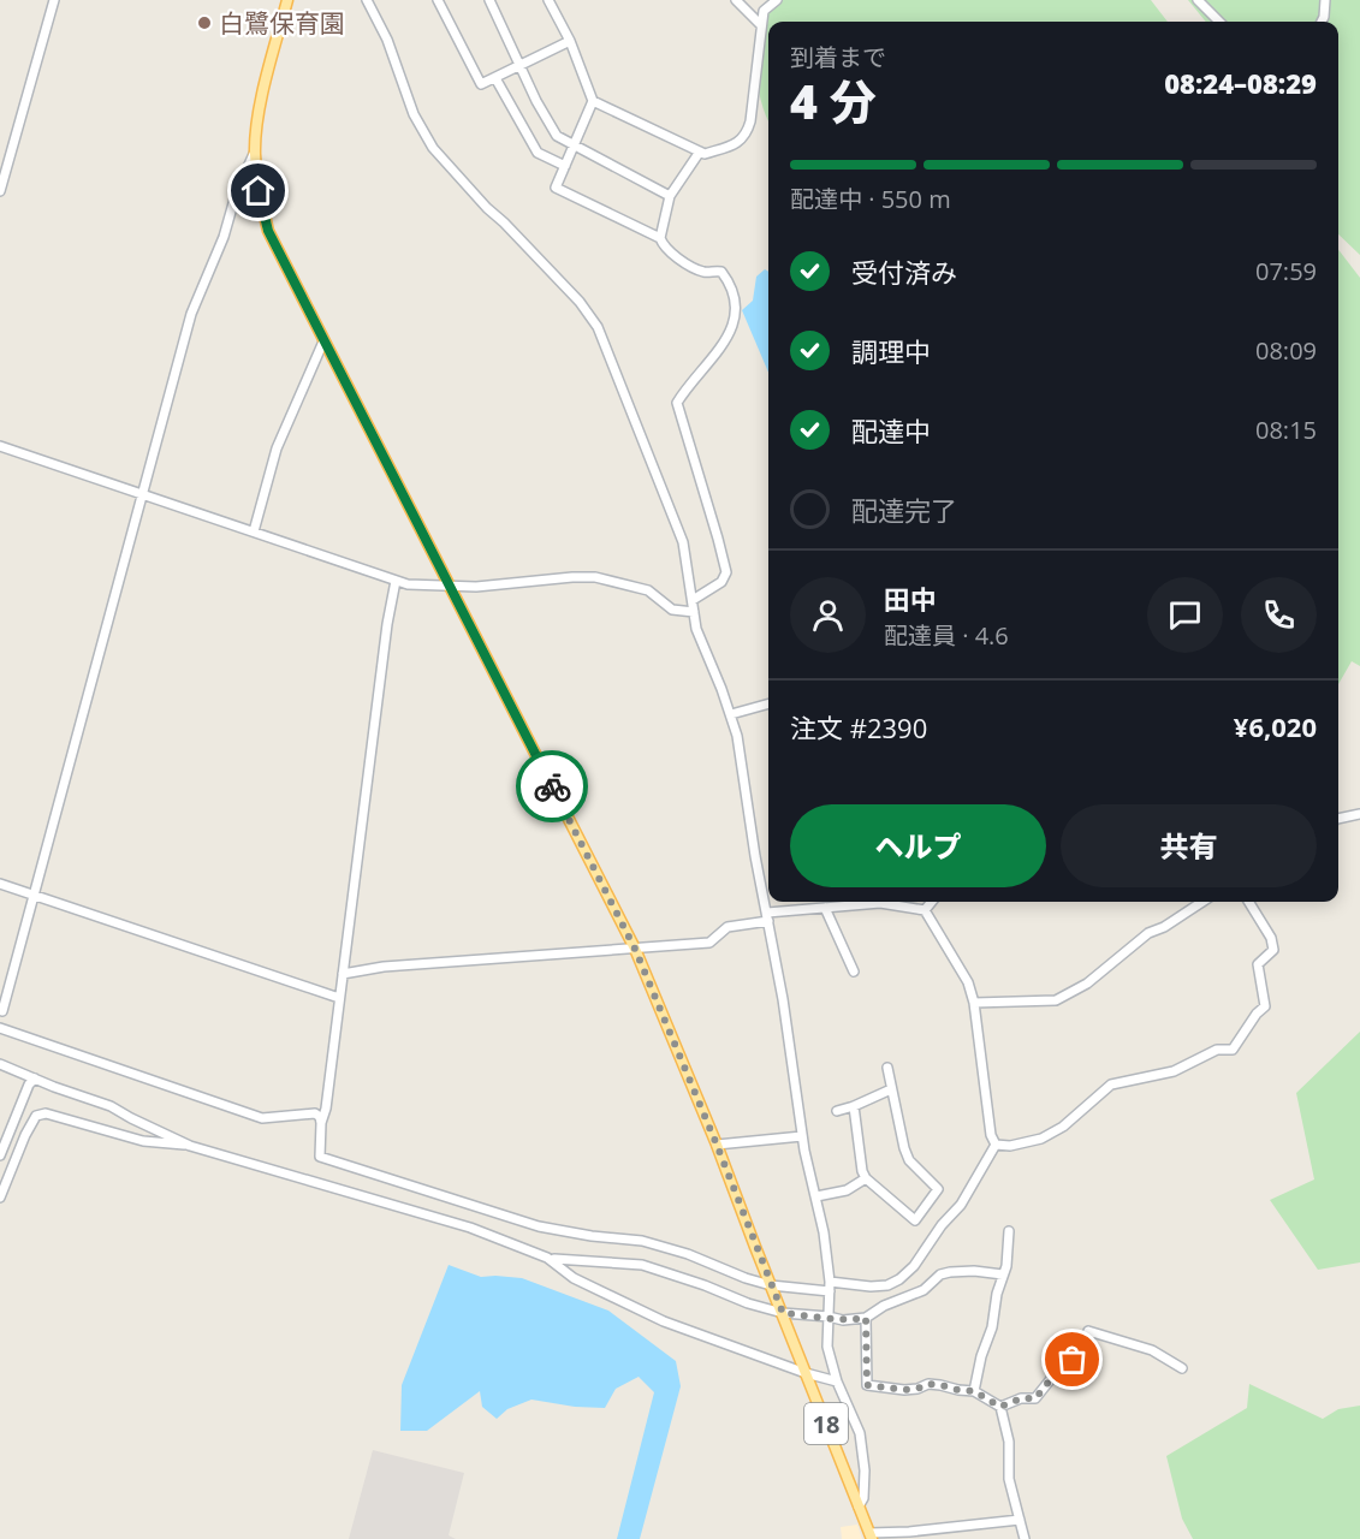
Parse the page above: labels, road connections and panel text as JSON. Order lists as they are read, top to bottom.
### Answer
{
  "streets": {
    "main road": ["18"]
  },
  "places": ["白鷺保育園"],
  "page": {
    "heading": ["4 分", "到着まで", "08:24–08:29"],
    "panel": [
      "田中",
      "配達員 · 4.6",
      "注文 #2390",
      "¥6,020"
    ],
    "bar": "配達中 · 550 m",
    "list": [
      ["受付済み", "07:59"],
      ["調理中", "08:09"],
      ["配達中", "08:15"],
      "配達完了"
    ],
    "buttons": ["ヘルプ", "共有"]
  }
}
